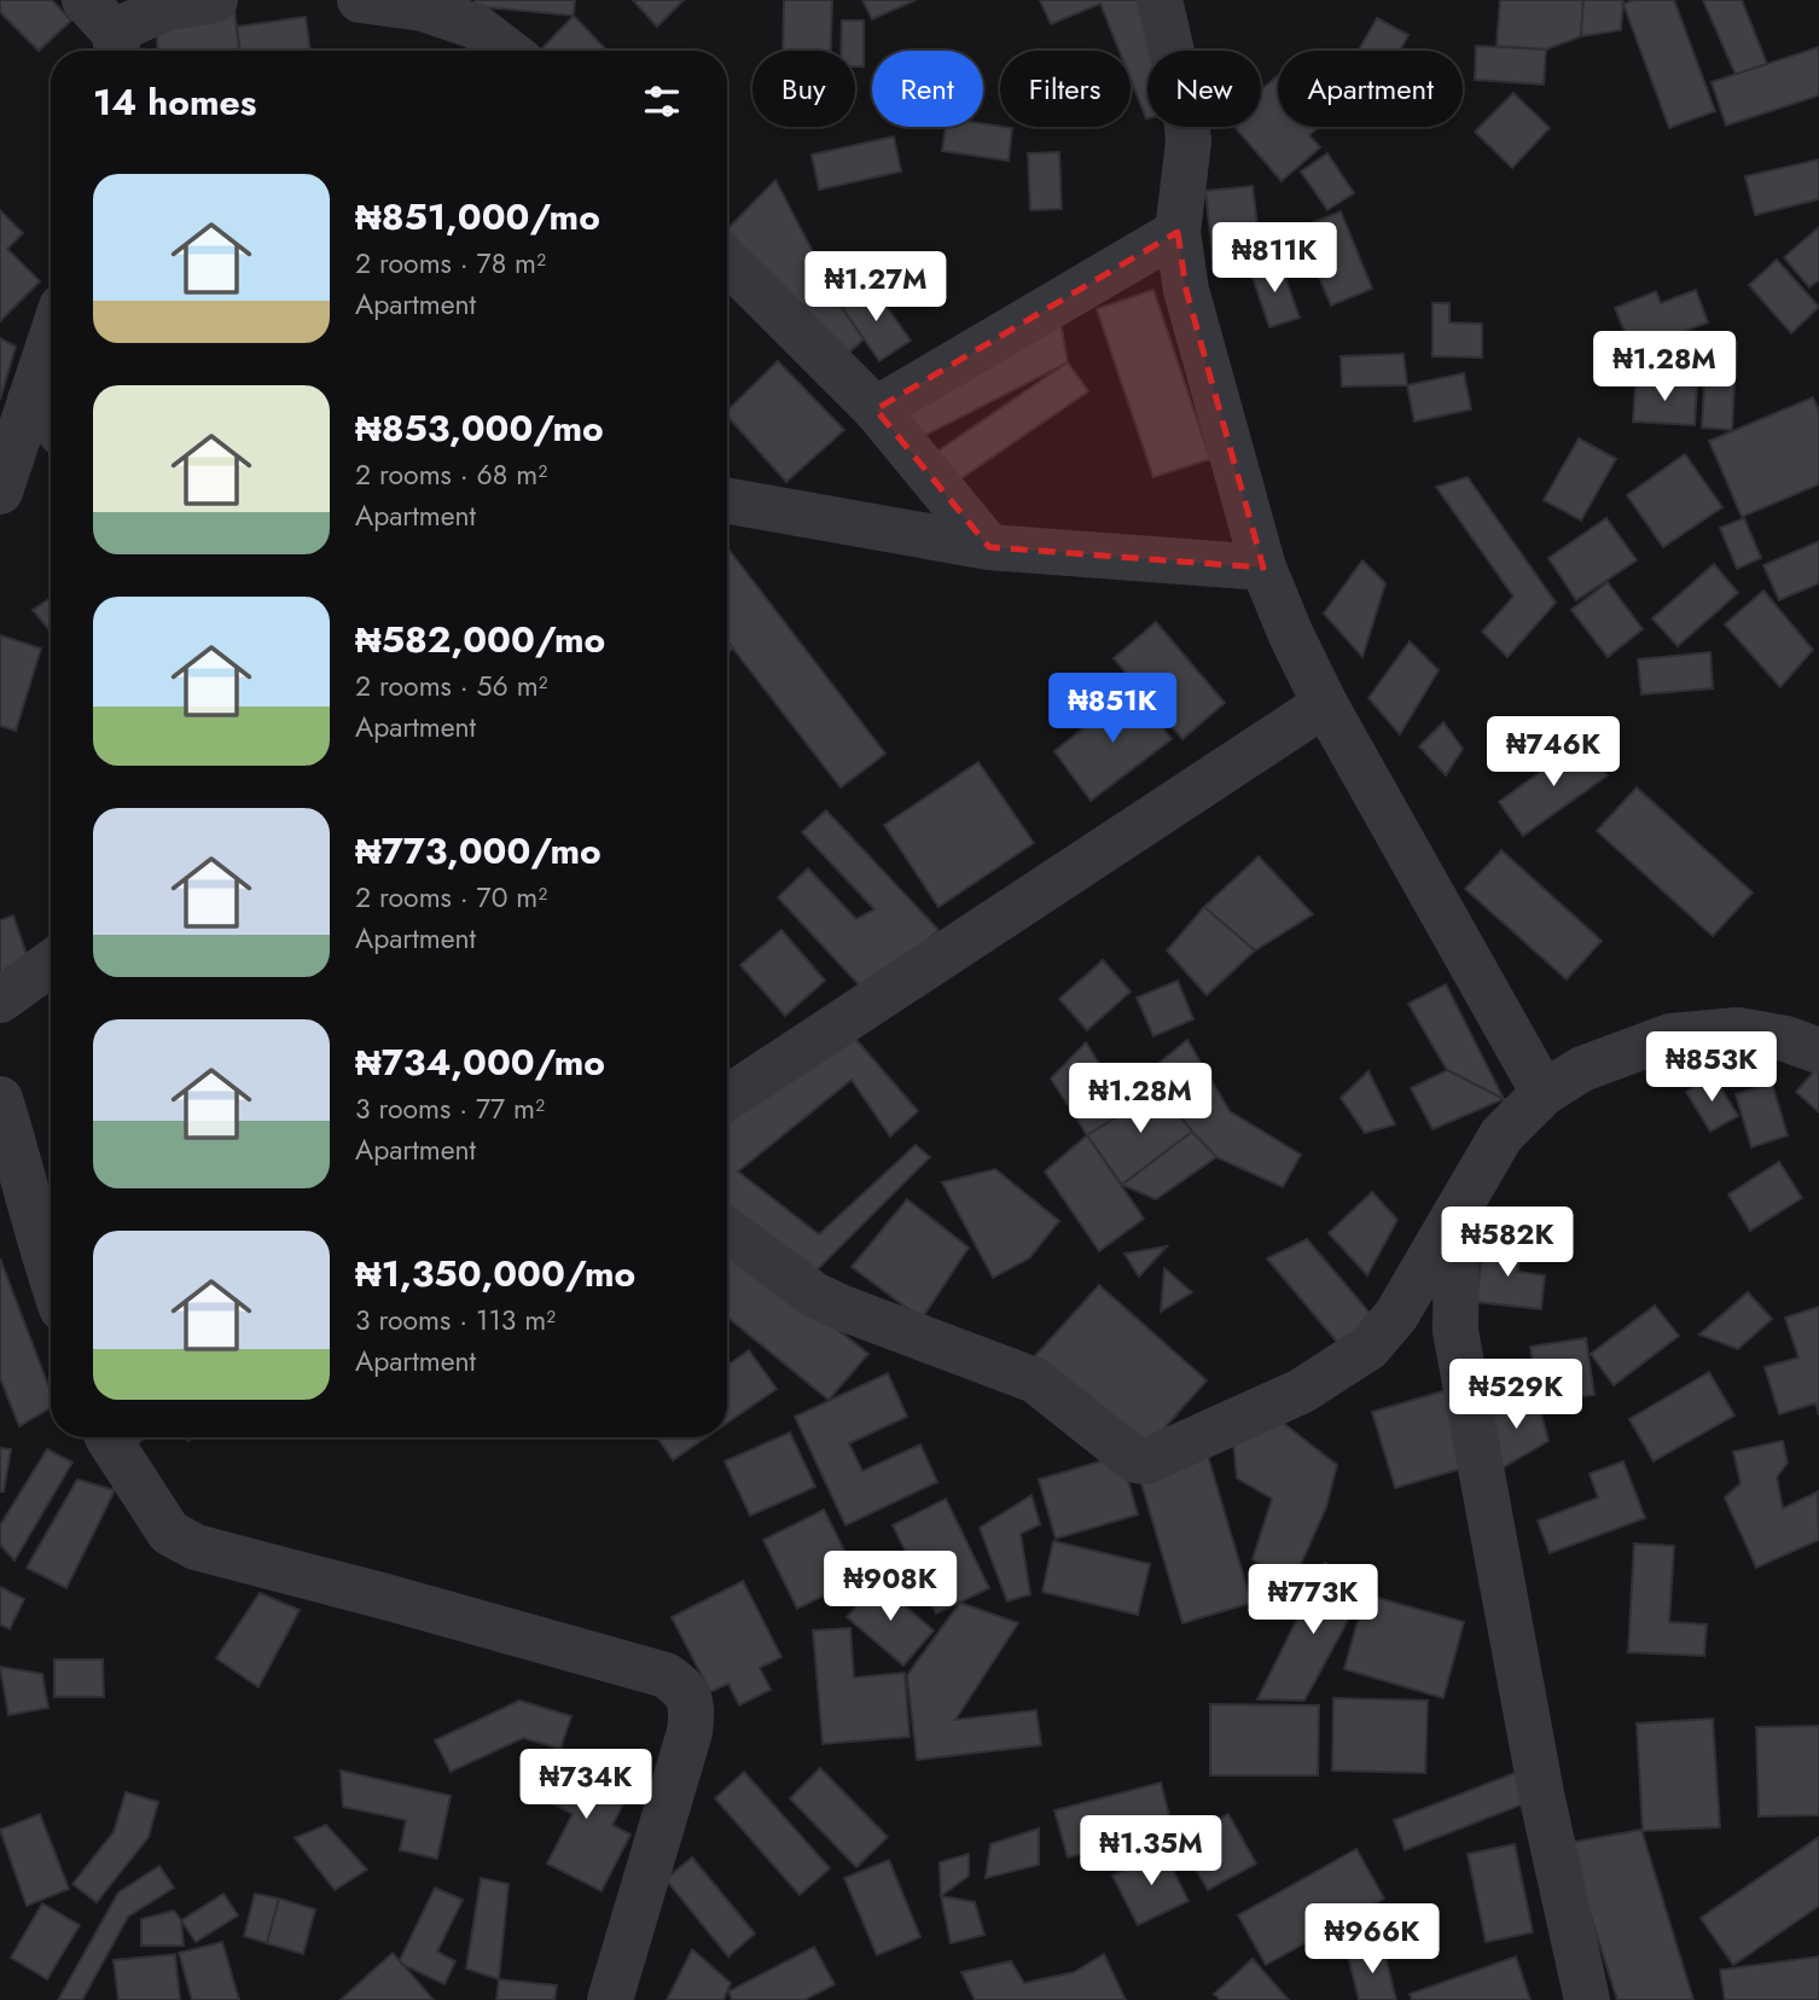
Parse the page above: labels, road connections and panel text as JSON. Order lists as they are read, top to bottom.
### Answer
{
  "page": {
    "chip": [
      "Buy",
      "Rent",
      "Filters",
      "New",
      "Apartment"
    ],
    "heading": "14 homes",
    "list": [
      {
        "name": "₦851,000/mo",
        "note": "2 rooms · 78 m² · Apartment"
      },
      {
        "name": "₦853,000/mo",
        "note": "2 rooms · 68 m² · Apartment"
      },
      {
        "name": "₦582,000/mo",
        "note": "2 rooms · 56 m² · Apartment"
      },
      {
        "name": "₦773,000/mo",
        "note": "2 rooms · 70 m² · Apartment"
      },
      {
        "name": "₦734,000/mo",
        "note": "3 rooms · 77 m² · Apartment"
      },
      {
        "name": "₦1,350,000/mo",
        "note": "3 rooms · 113 m² · Apartment"
      }
    ],
    "price": [
      "₦811K",
      "₦1.27M",
      "₦1.28M",
      "₦851K",
      "₦746K",
      "₦853K",
      "₦1.28M",
      "₦582K",
      "₦529K",
      "₦908K",
      "₦773K",
      "₦734K",
      "₦1.35M",
      "₦966K"
    ]
  }
}
